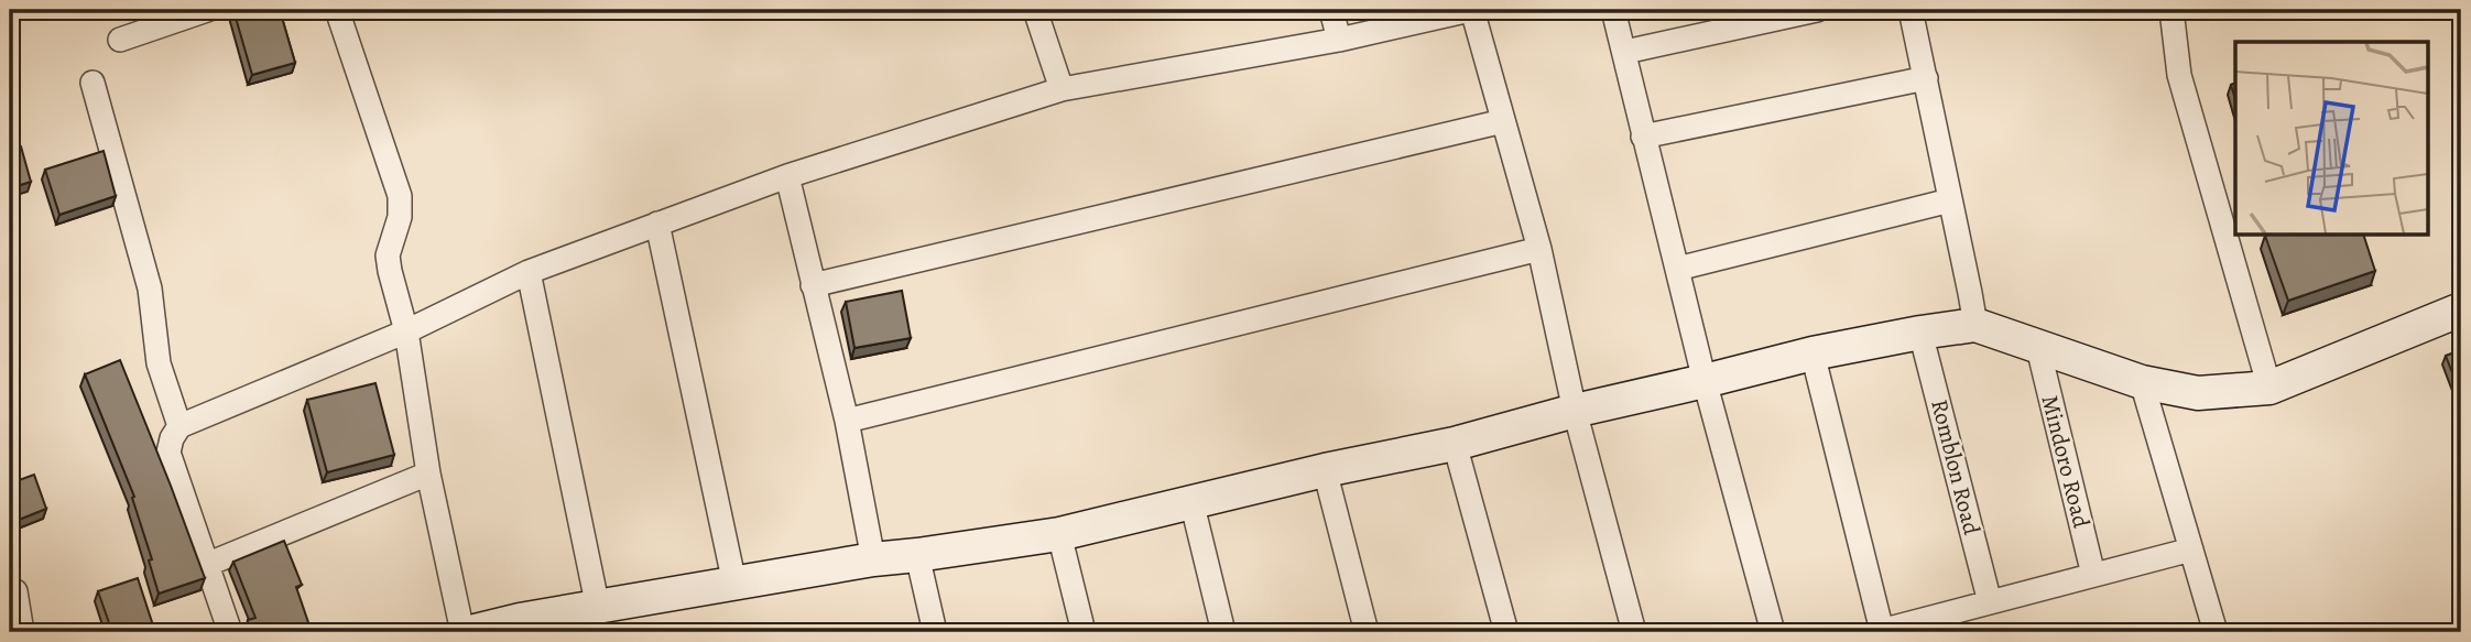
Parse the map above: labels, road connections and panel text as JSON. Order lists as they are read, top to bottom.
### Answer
{
  "streets": {
    "street": ["Mindoro Road", "Romblon Road"]
  }
}
